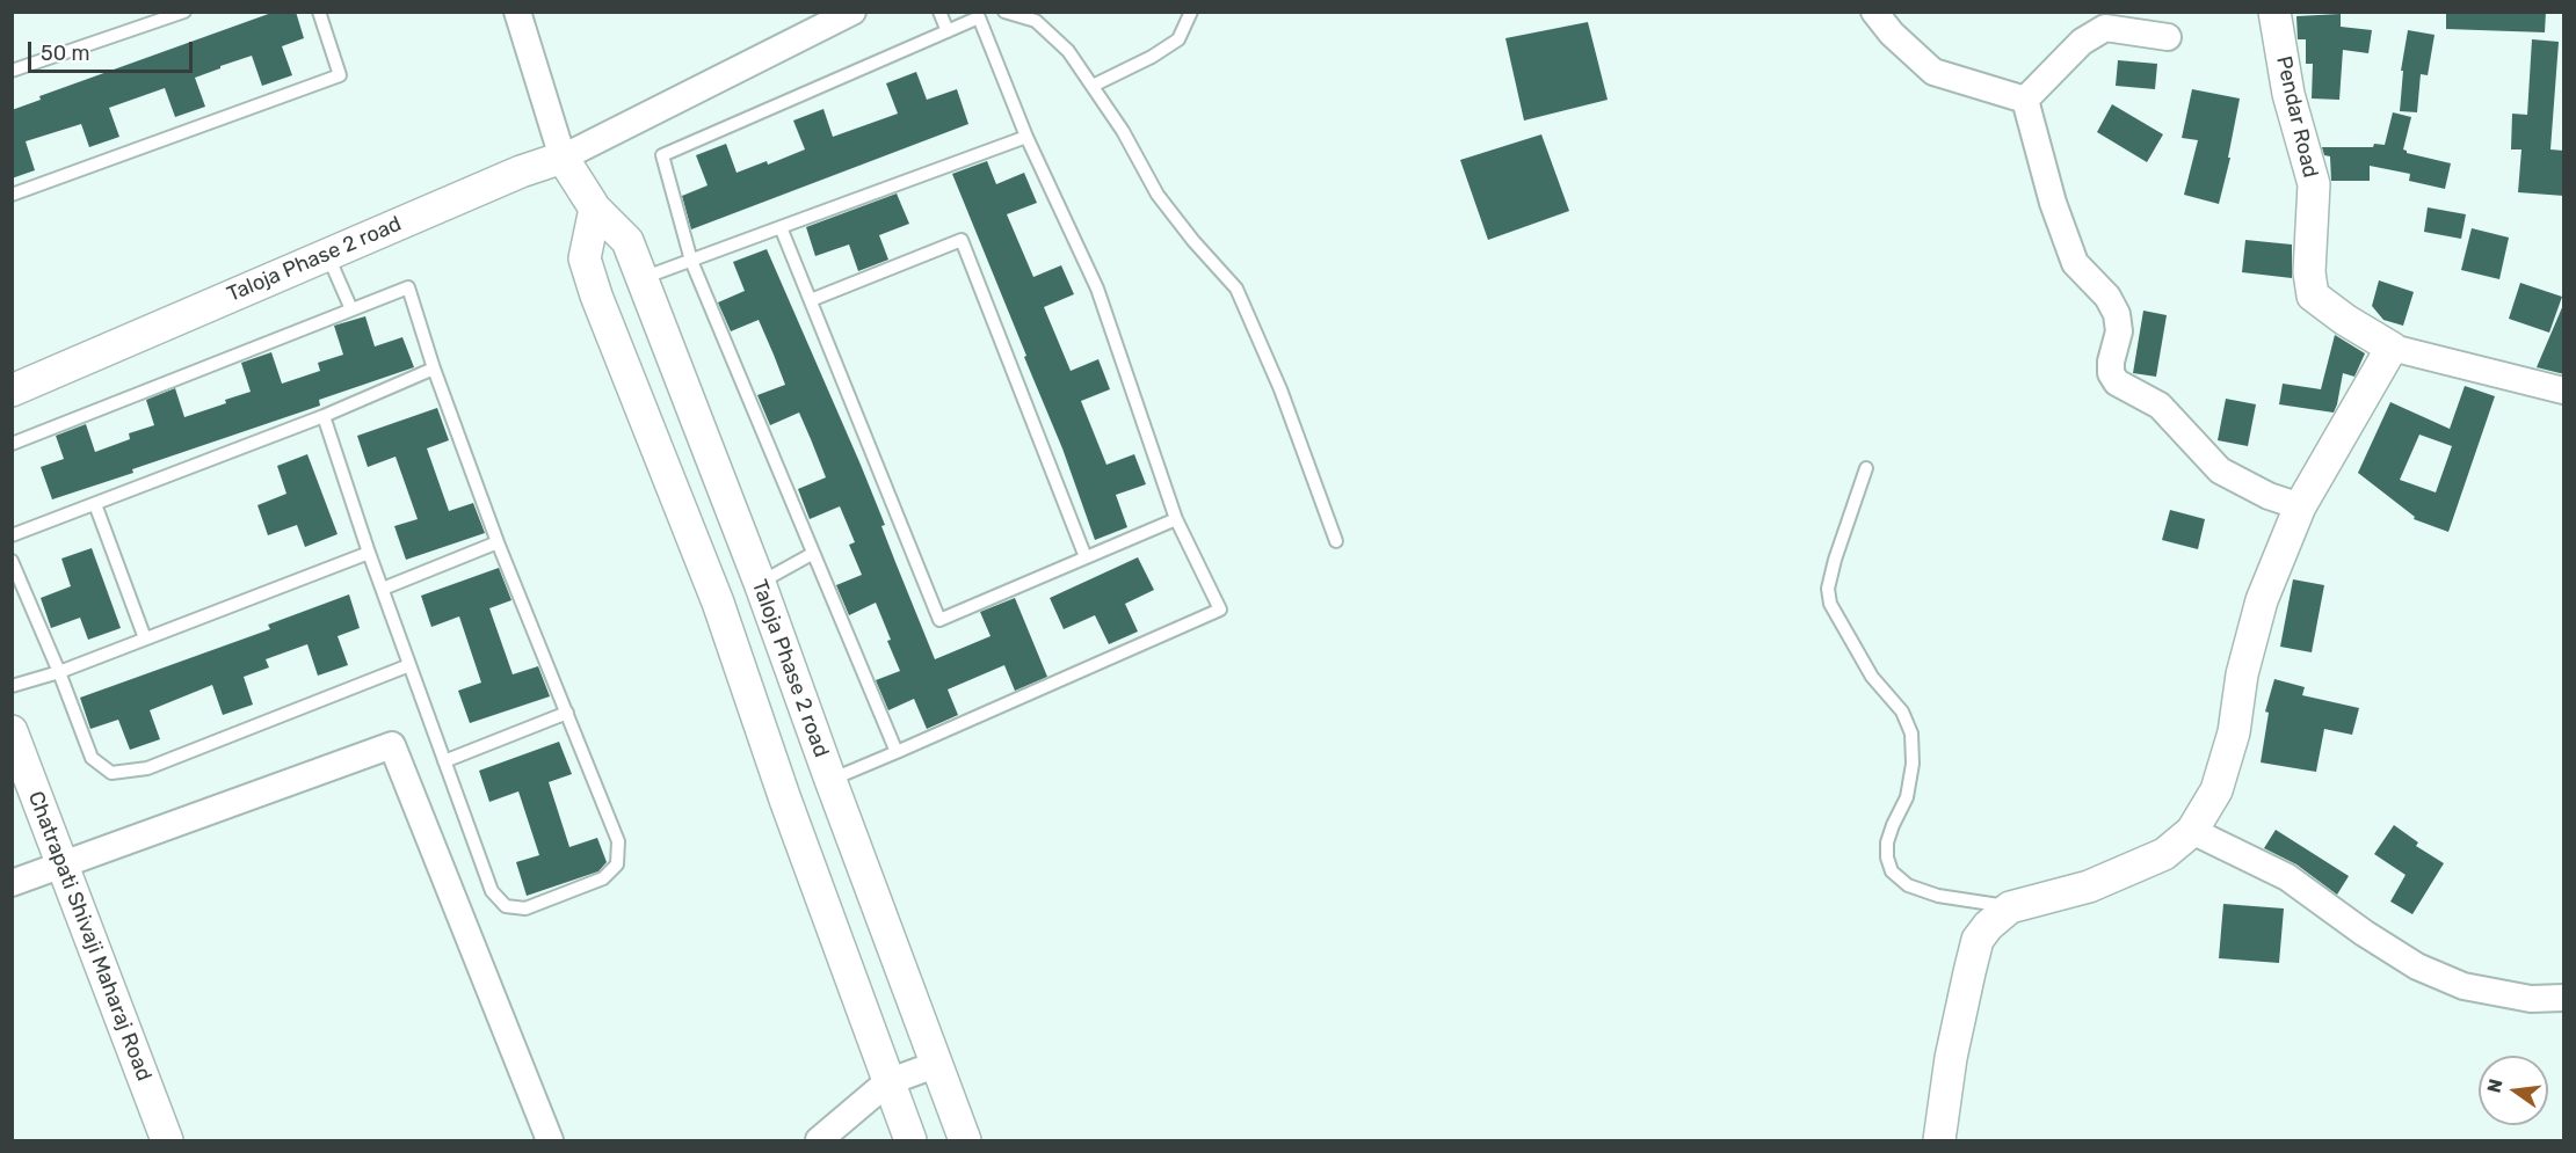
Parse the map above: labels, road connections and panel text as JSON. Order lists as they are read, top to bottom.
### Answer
{
  "streets": {
    "street": ["Pendar Road", "Taloja Phase 2 road", "Chatrapati Shivaji Maharaj Road"]
  },
  "scale_bar": "50 m",
  "north": "left"
}
